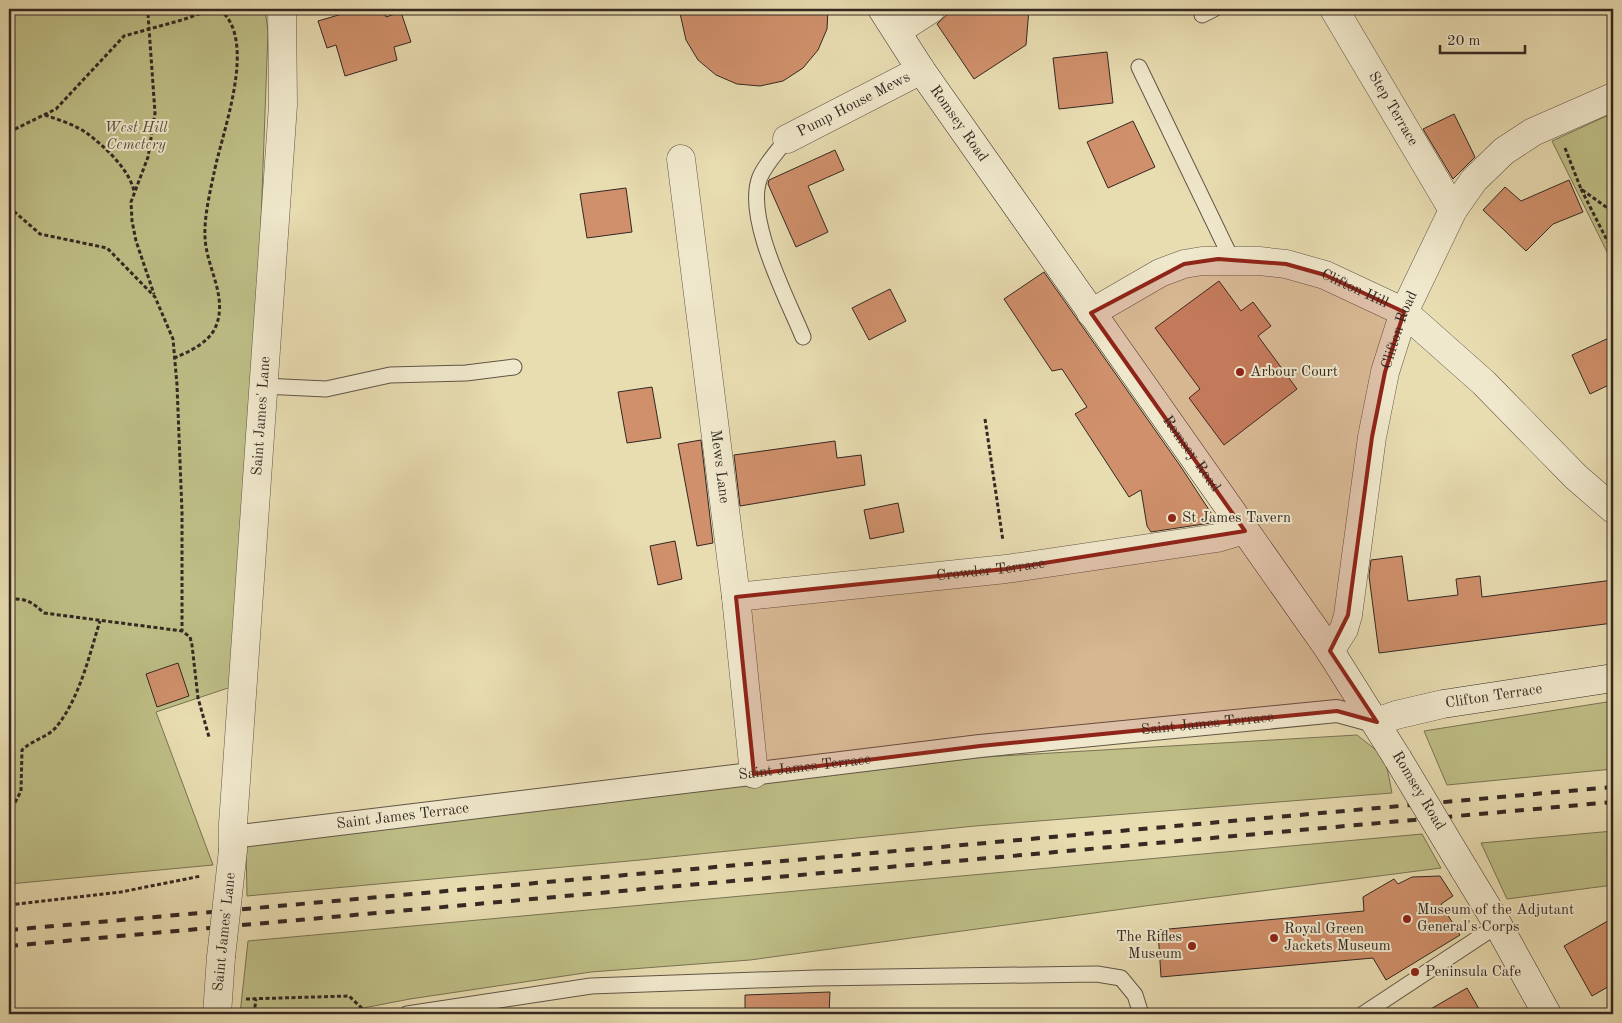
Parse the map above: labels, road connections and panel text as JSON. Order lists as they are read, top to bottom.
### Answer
{
  "streets": {
    "street": [
      "Pump House Mews",
      "Step Terrace",
      "Romsey Road",
      "Clifton Hill",
      "Clifton Road",
      "Saint James' Lane",
      "Mews Lane",
      "Crowder Terrace",
      "Clifton Terrace",
      "Saint James Terrace"
    ]
  },
  "crossings": [
    ["Pump House Mews", "Romsey Road"],
    ["Step Terrace", "Clifton Road"],
    ["Romsey Road", "Clifton Hill"],
    ["Romsey Road", "Clifton Road"],
    ["Romsey Road", "Crowder Terrace"],
    ["Romsey Road", "Clifton Terrace"],
    ["Romsey Road", "Saint James Terrace"],
    ["Clifton Hill", "Clifton Road"],
    ["Saint James' Lane", "Saint James Terrace"],
    ["Mews Lane", "Crowder Terrace"],
    ["Mews Lane", "Saint James Terrace"],
    ["Clifton Terrace", "Saint James Terrace"]
  ],
  "parks": ["West Hill Cemetery"],
  "places": [
    "Arbour Court",
    "St James Tavern",
    "Museum of the Adjutant General's Corps",
    "Royal Green Jackets Museum",
    "The Rifles Museum",
    "Peninsula Cafe"
  ],
  "scale_bar": "20 m"
}
